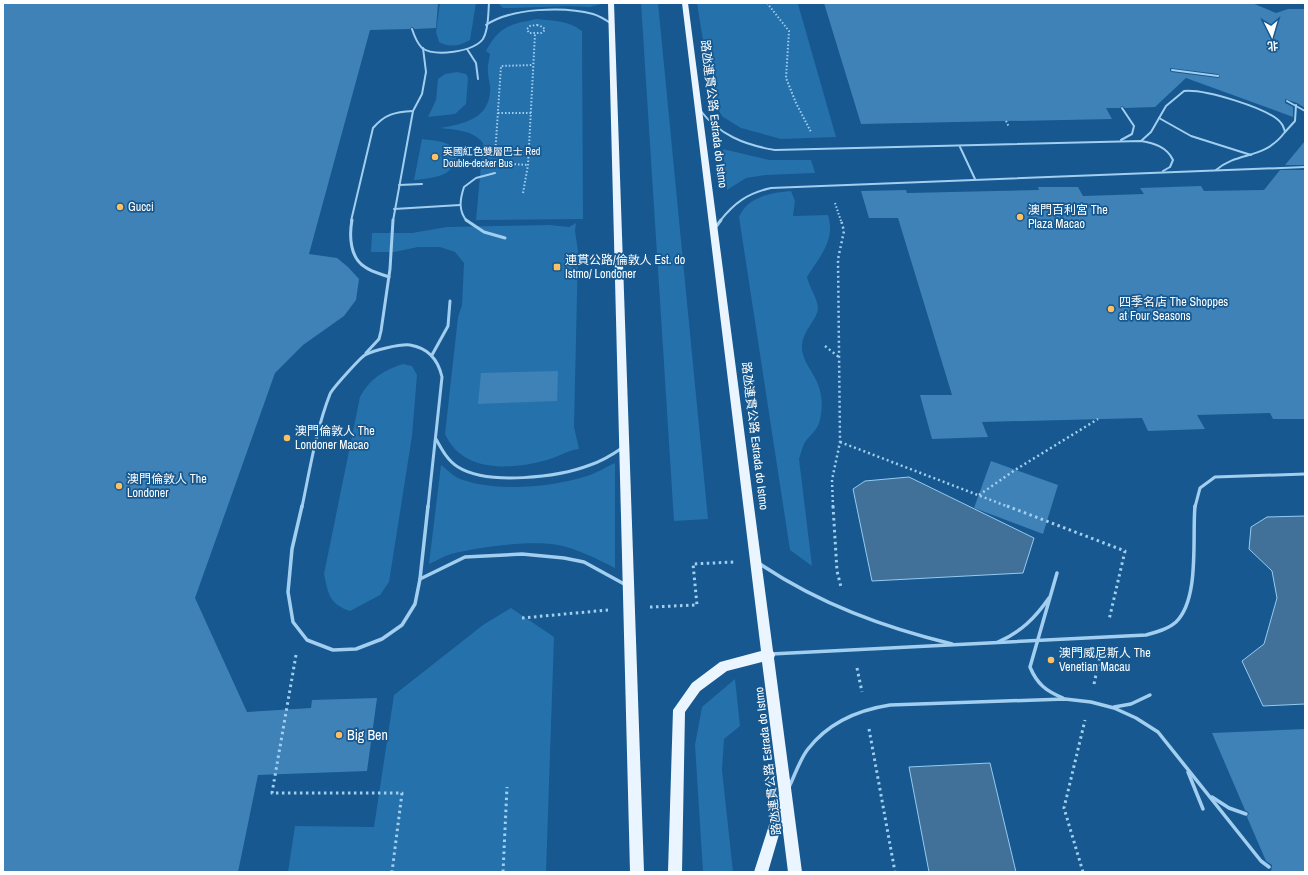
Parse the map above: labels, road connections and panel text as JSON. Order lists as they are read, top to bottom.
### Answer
{
  "streets": {
    "main road": ["路氹連貫公路 Estrada do Istmo"]
  },
  "places": {
    "other": [
      "英國紅色雙層巴士 Red Double-decker Bus",
      "Gucci",
      "澳門百利宮 The Plaza Macao",
      "四季名店 The Shoppes at Four Seasons",
      "澳門倫敦人 The Londoner Macao",
      "澳門倫敦人 The Londoner",
      "澳門威尼斯人 The Venetian Macau",
      "Big Ben"
    ],
    "transit": ["連貫公路/倫敦人 Est. do Istmo/ Londoner"]
  },
  "north": "bottom"
}
